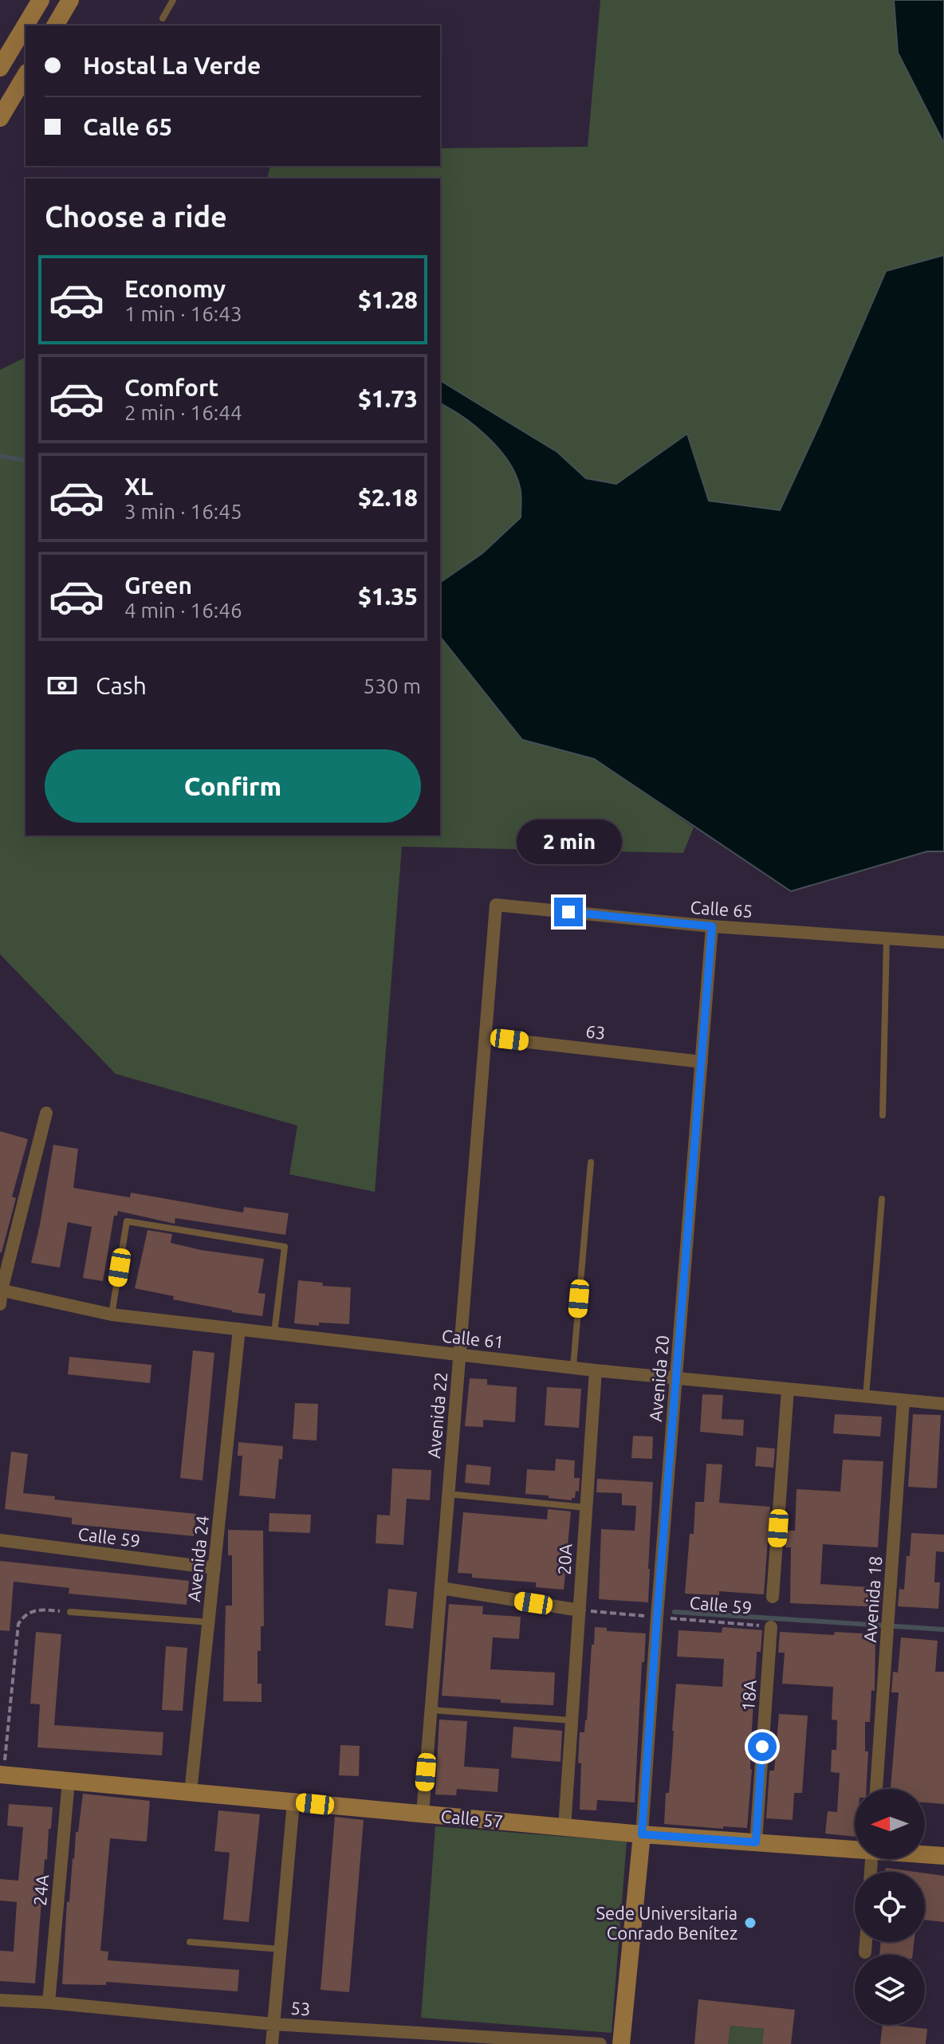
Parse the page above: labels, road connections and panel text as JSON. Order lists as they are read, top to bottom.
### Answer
{
  "streets": {
    "street": [
      "Calle 65",
      "63",
      "Calle 61",
      "Avenida 20",
      "Avenida 22",
      "Calle 59",
      "Avenida 24",
      "20A",
      "Avenida 18",
      "18A",
      "Calle 57",
      "24A",
      "53"
    ]
  },
  "crossings": [
    ["Calle 65", "Avenida 20"],
    ["Calle 65", "Avenida 22"],
    ["63", "Avenida 20"],
    ["63", "Avenida 22"],
    ["Calle 61", "Avenida 20"],
    ["Calle 61", "Avenida 22"],
    ["Calle 61", "Avenida 24"],
    ["Calle 61", "20A"],
    ["Calle 61", "Avenida 18"],
    ["Avenida 20", "Calle 59"],
    ["Avenida 20", "Calle 57"],
    ["Avenida 22", "Calle 57"],
    ["Calle 59", "Avenida 24"],
    ["Calle 59", "20A"],
    ["Calle 59", "18A"],
    ["Avenida 24", "Calle 57"],
    ["20A", "Calle 57"],
    ["18A", "Calle 57"],
    ["Calle 57", "24A"],
    ["24A", "53"]
  ],
  "places": ["Sede Universitaria Conrado Benítez"],
  "north": "left",
  "page": {
    "banner": ["Hostal La Verde", "Calle 65"],
    "heading": "Choose a ride",
    "list": [
      {
        "name": "Economy",
        "note": "1 min · 16:43",
        "value": "$1.28"
      },
      {
        "name": "Comfort",
        "note": "2 min · 16:44",
        "value": "$1.73"
      },
      {
        "name": "XL",
        "note": "3 min · 16:45",
        "value": "$2.18"
      },
      {
        "name": "Green",
        "note": "4 min · 16:46",
        "value": "$1.35"
      }
    ],
    "pay": ["Cash", "530 m"],
    "buttons": "Confirm",
    "bubble": "2 min"
  }
}
